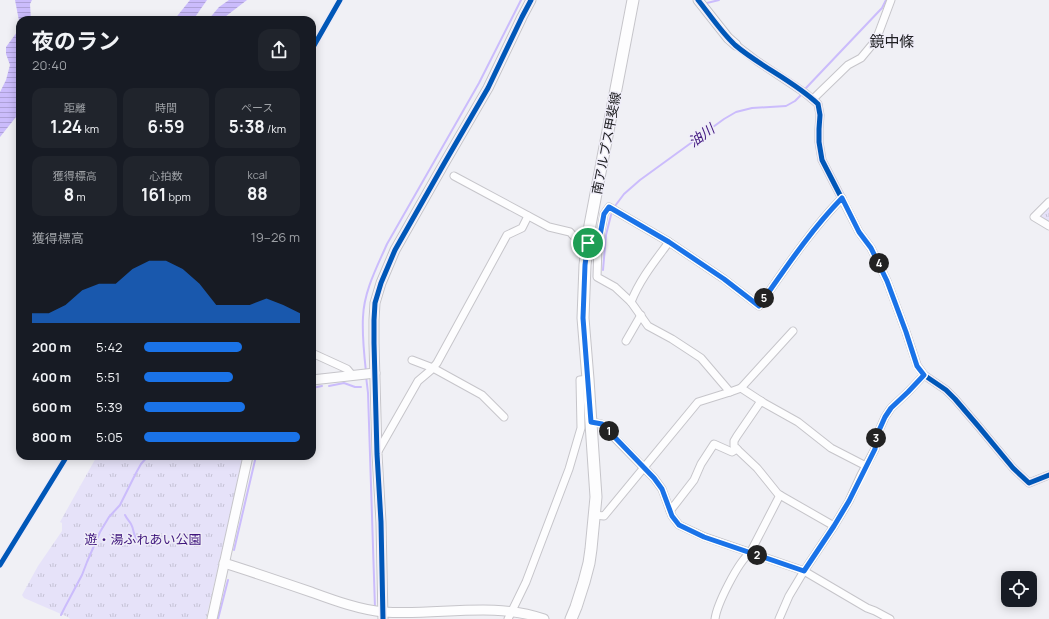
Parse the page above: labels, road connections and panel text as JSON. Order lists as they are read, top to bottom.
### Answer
{
  "streets": {
    "main road": ["南アルプス甲斐線"]
  },
  "districts": ["鏡中條"],
  "water": ["油川"],
  "parks": ["遊・湯ふれあい公園"],
  "page": {
    "heading": ["夜のラン", "20:40"],
    "stats": [
      ["距離", "1.24 km"],
      ["時間", "6:59"],
      ["ペース", "5:38 /km"],
      ["獲得標高", "8 m"],
      ["心拍数", "161 bpm"],
      ["kcal", "88"]
    ],
    "chart": ["獲得標高", "19–26 m"],
    "pins": [
      "4",
      "5",
      "1",
      "3",
      "2"
    ],
    "list": [
      {
        "name": "200 m",
        "note": "5:42"
      },
      {
        "name": "400 m",
        "note": "5:51"
      },
      {
        "name": "600 m",
        "note": "5:39"
      },
      {
        "name": "800 m",
        "note": "5:05"
      }
    ]
  }
}
